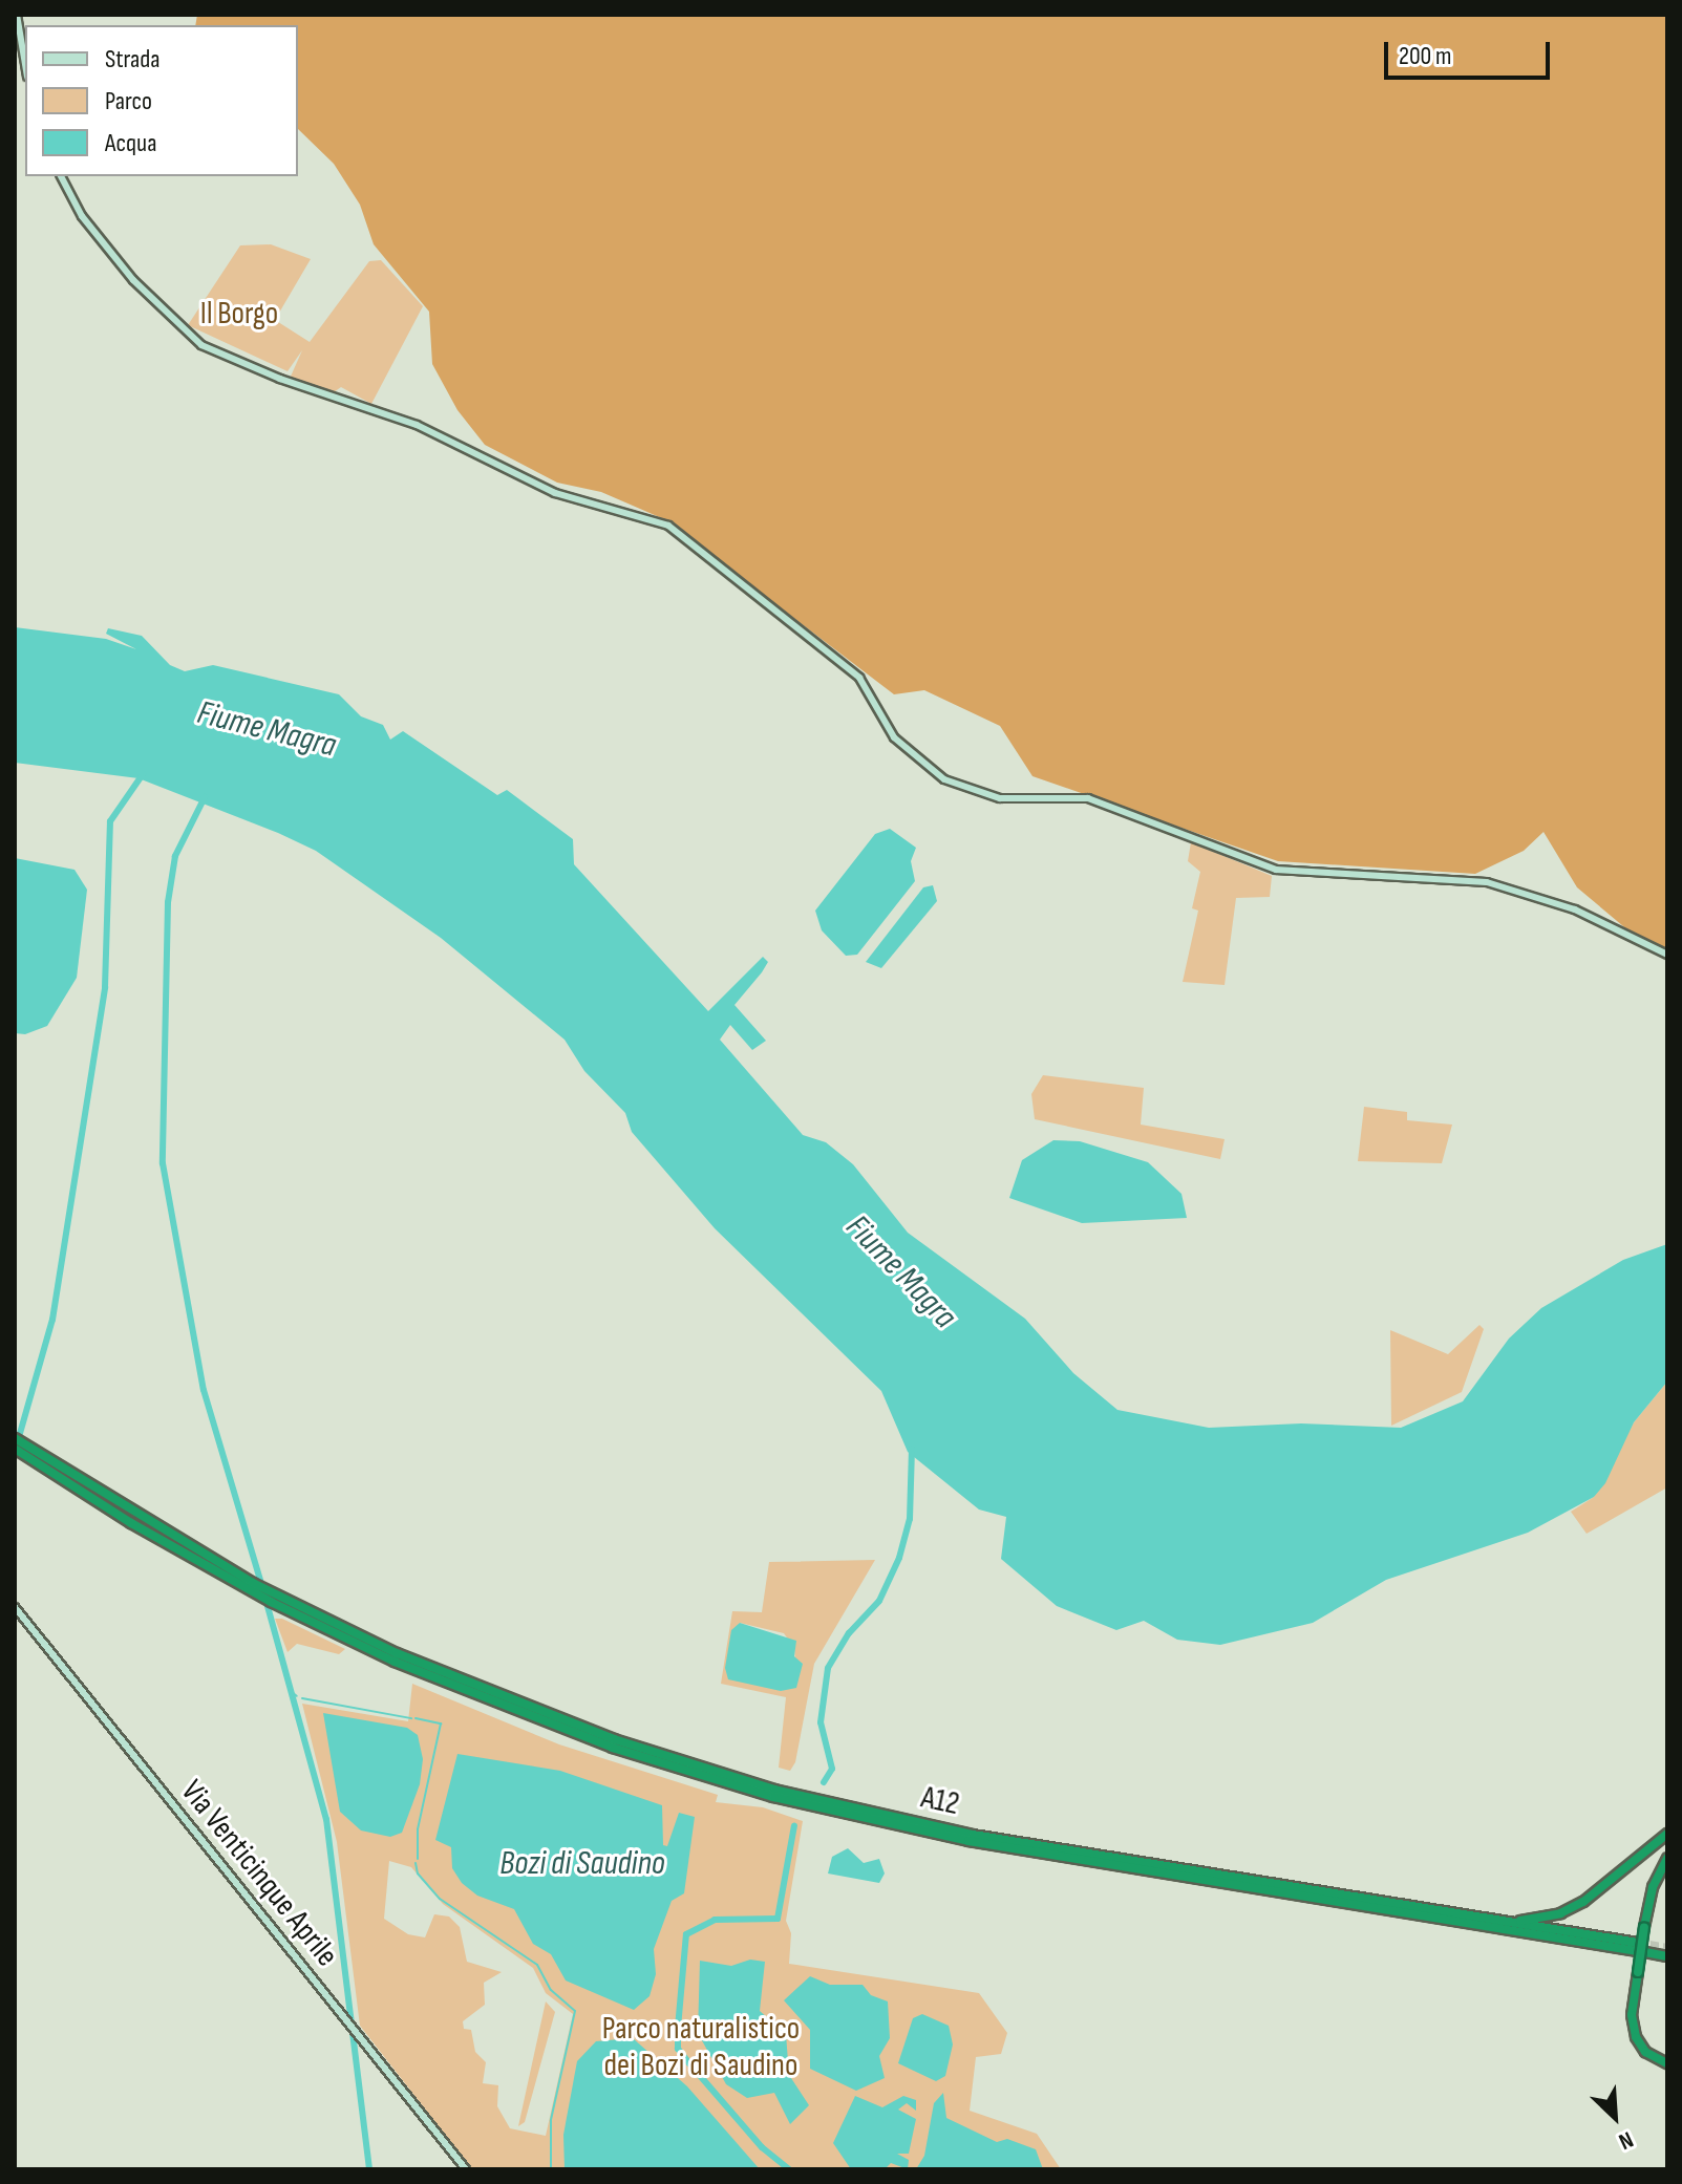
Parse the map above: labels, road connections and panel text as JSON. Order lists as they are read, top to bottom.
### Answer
{
  "streets": {
    "highway": ["A12"],
    "main road": ["Via Venticinque Aprile"]
  },
  "water": ["Fiume Magra", "Bozi di Saudino"],
  "parks": ["Il Borgo", "Parco naturalistico dei Bozi di Saudino"],
  "legend": ["Strada", "Parco", "Acqua"],
  "scale_bar": "200 m",
  "north": "bottom right"
}
